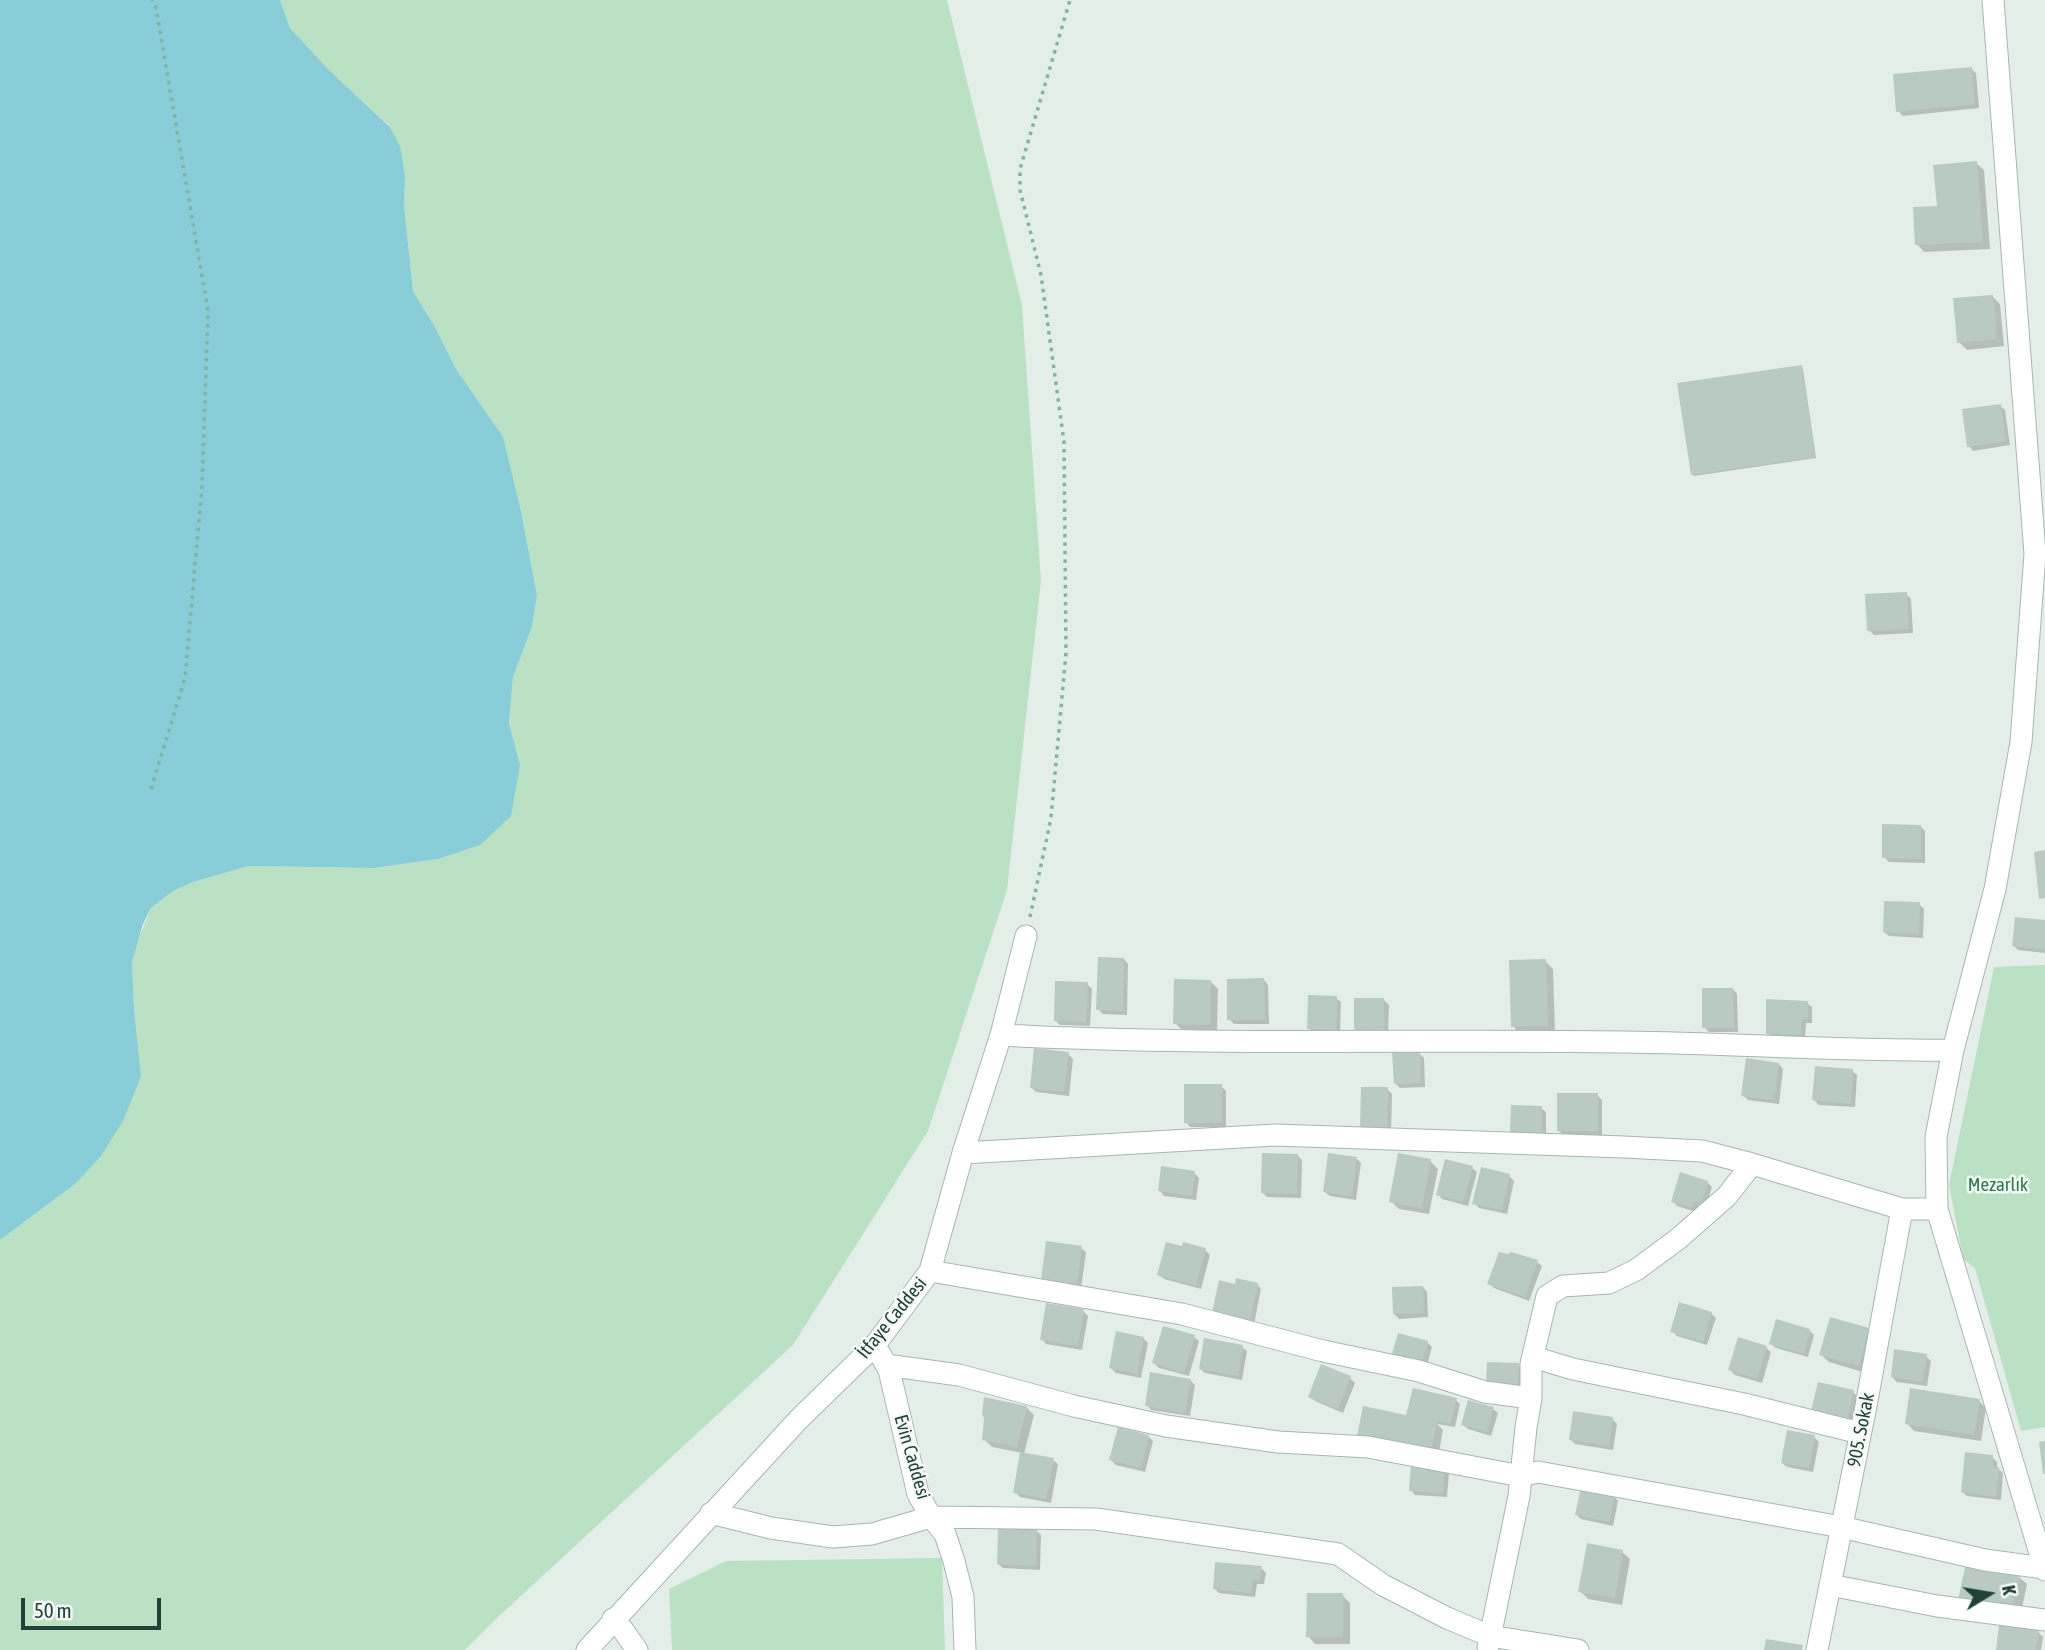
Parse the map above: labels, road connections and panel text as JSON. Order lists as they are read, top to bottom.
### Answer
{
  "streets": {
    "street": ["İtfaye Caddesi", "905. Sokak", "Evin Caddesi"]
  },
  "crossings": [
    ["İtfaye Caddesi", "Evin Caddesi"]
  ],
  "parks": ["Mezarlık"],
  "scale_bar": "50 m",
  "north": "right"
}
